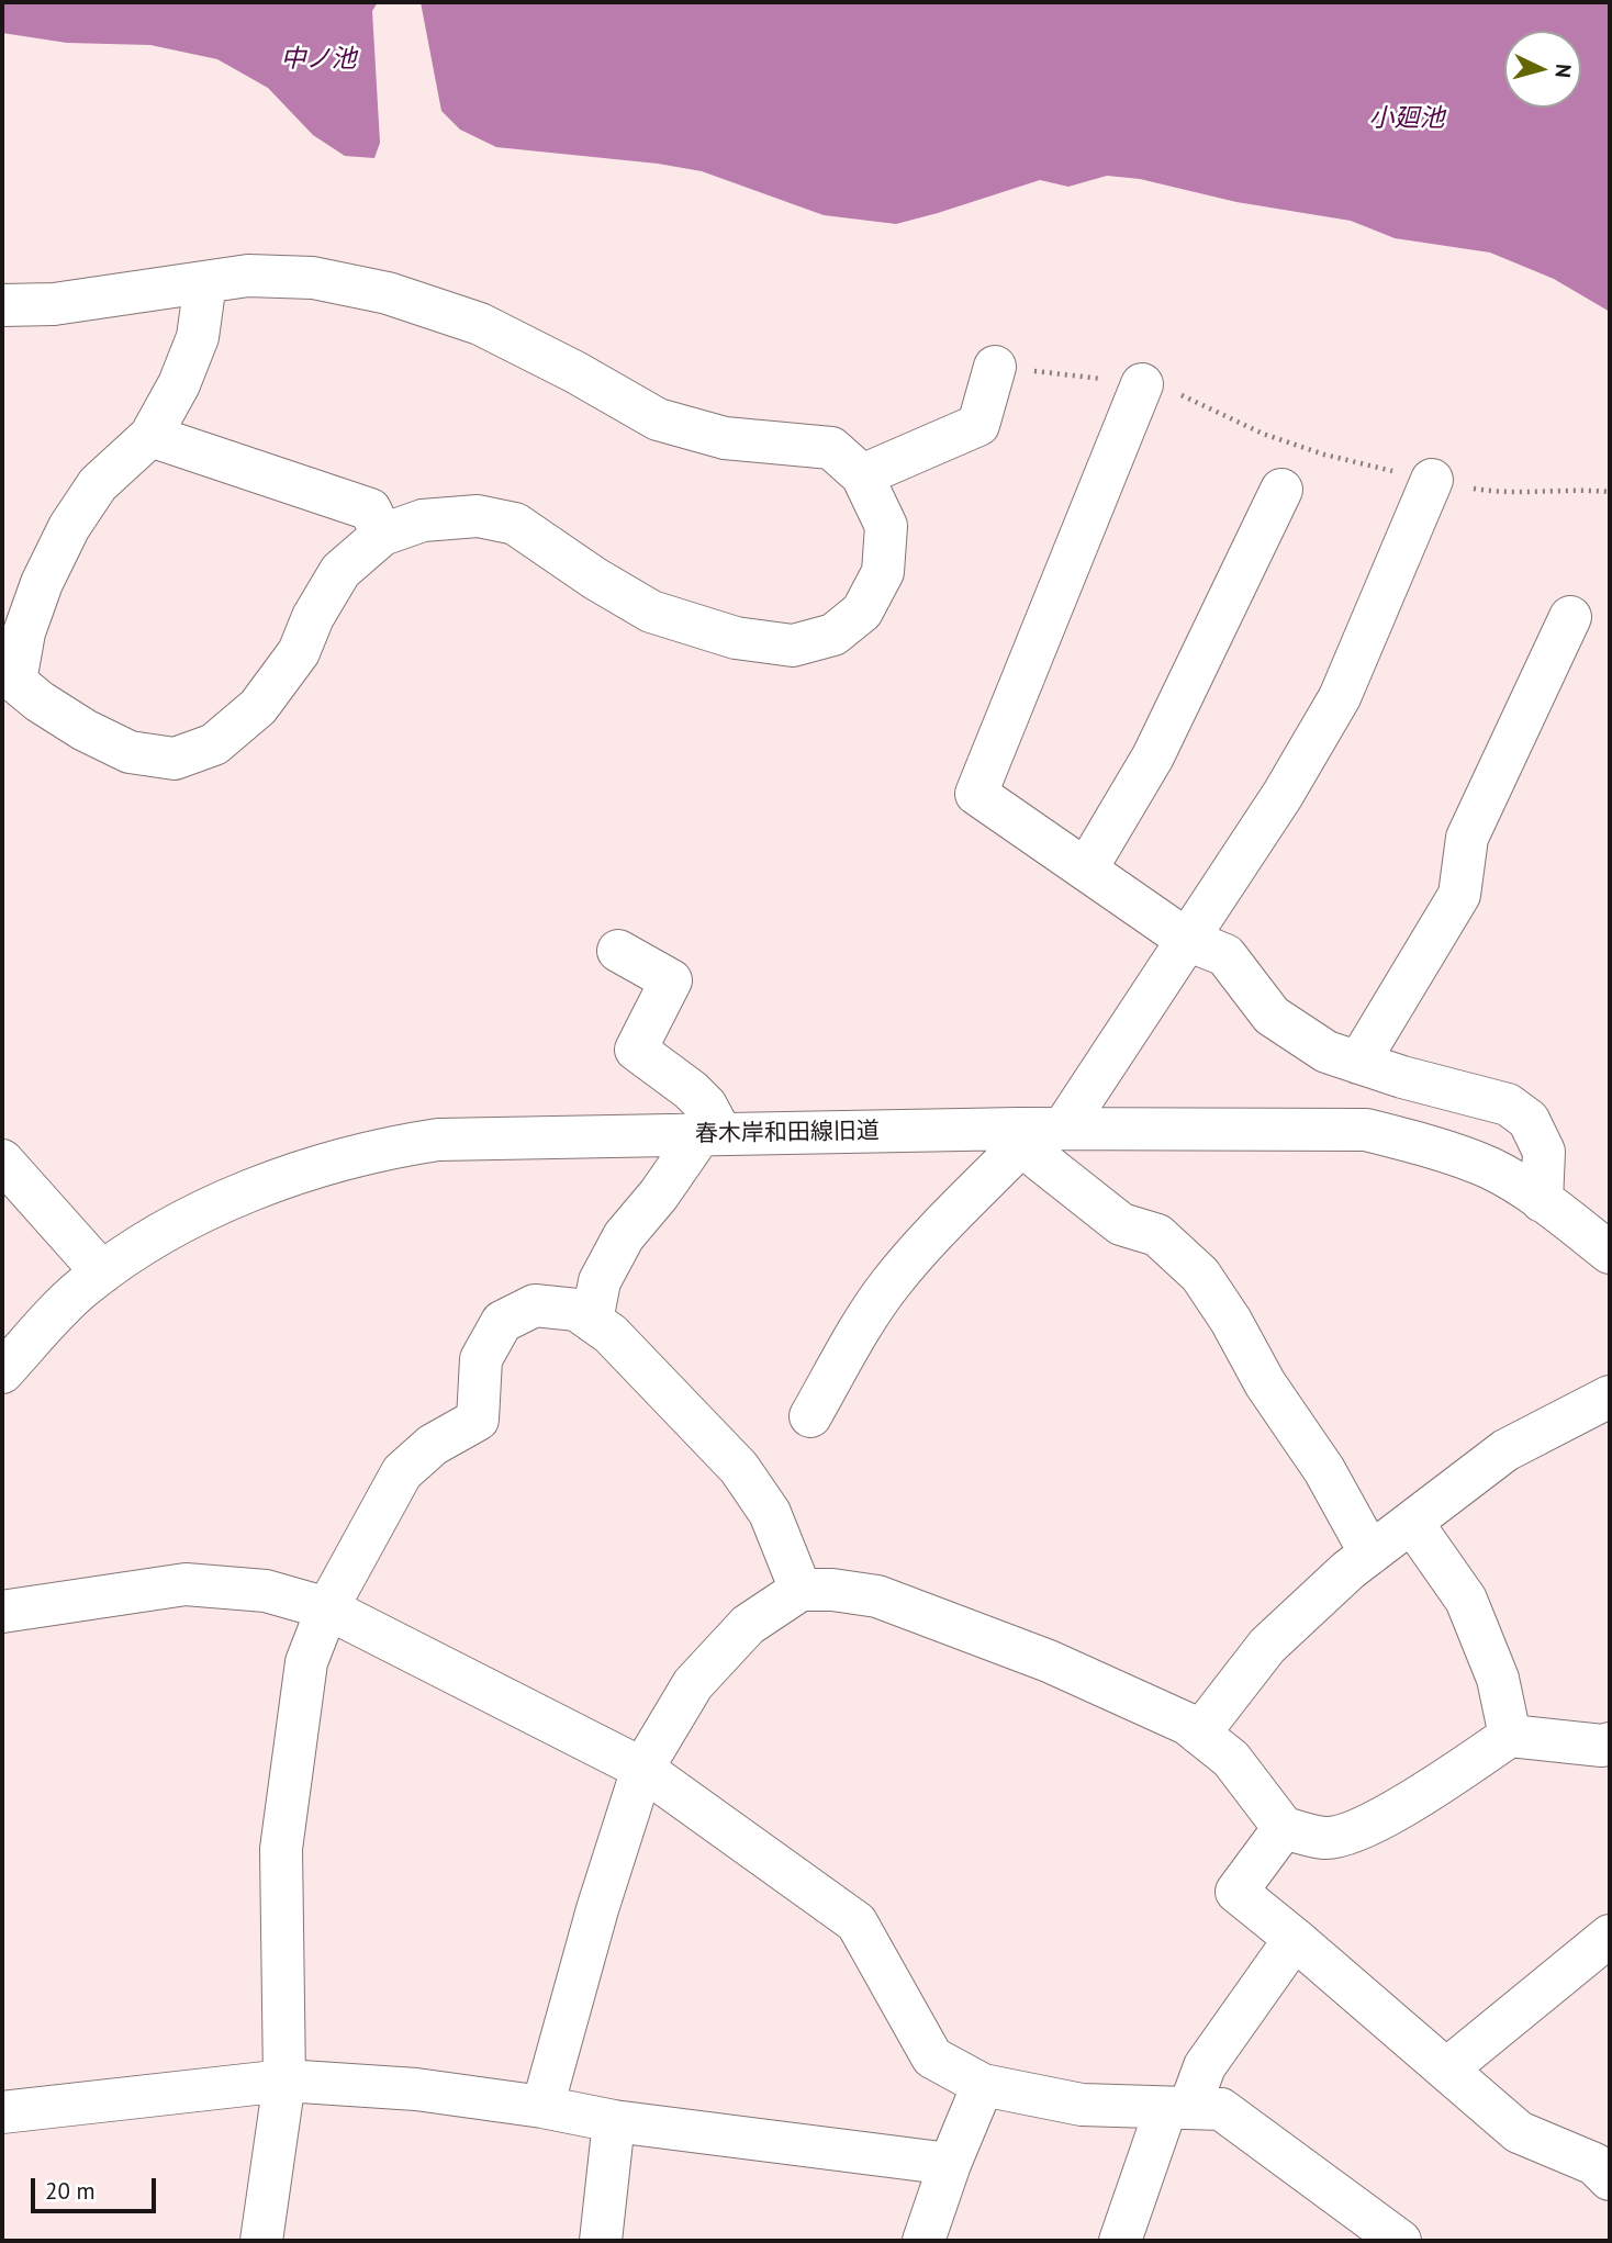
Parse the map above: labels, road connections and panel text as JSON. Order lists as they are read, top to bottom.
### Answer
{
  "streets": {
    "street": ["春木岸和田線旧道"]
  },
  "water": ["中ノ池", "小廻池"],
  "scale_bar": "20 m",
  "north": "right"
}
